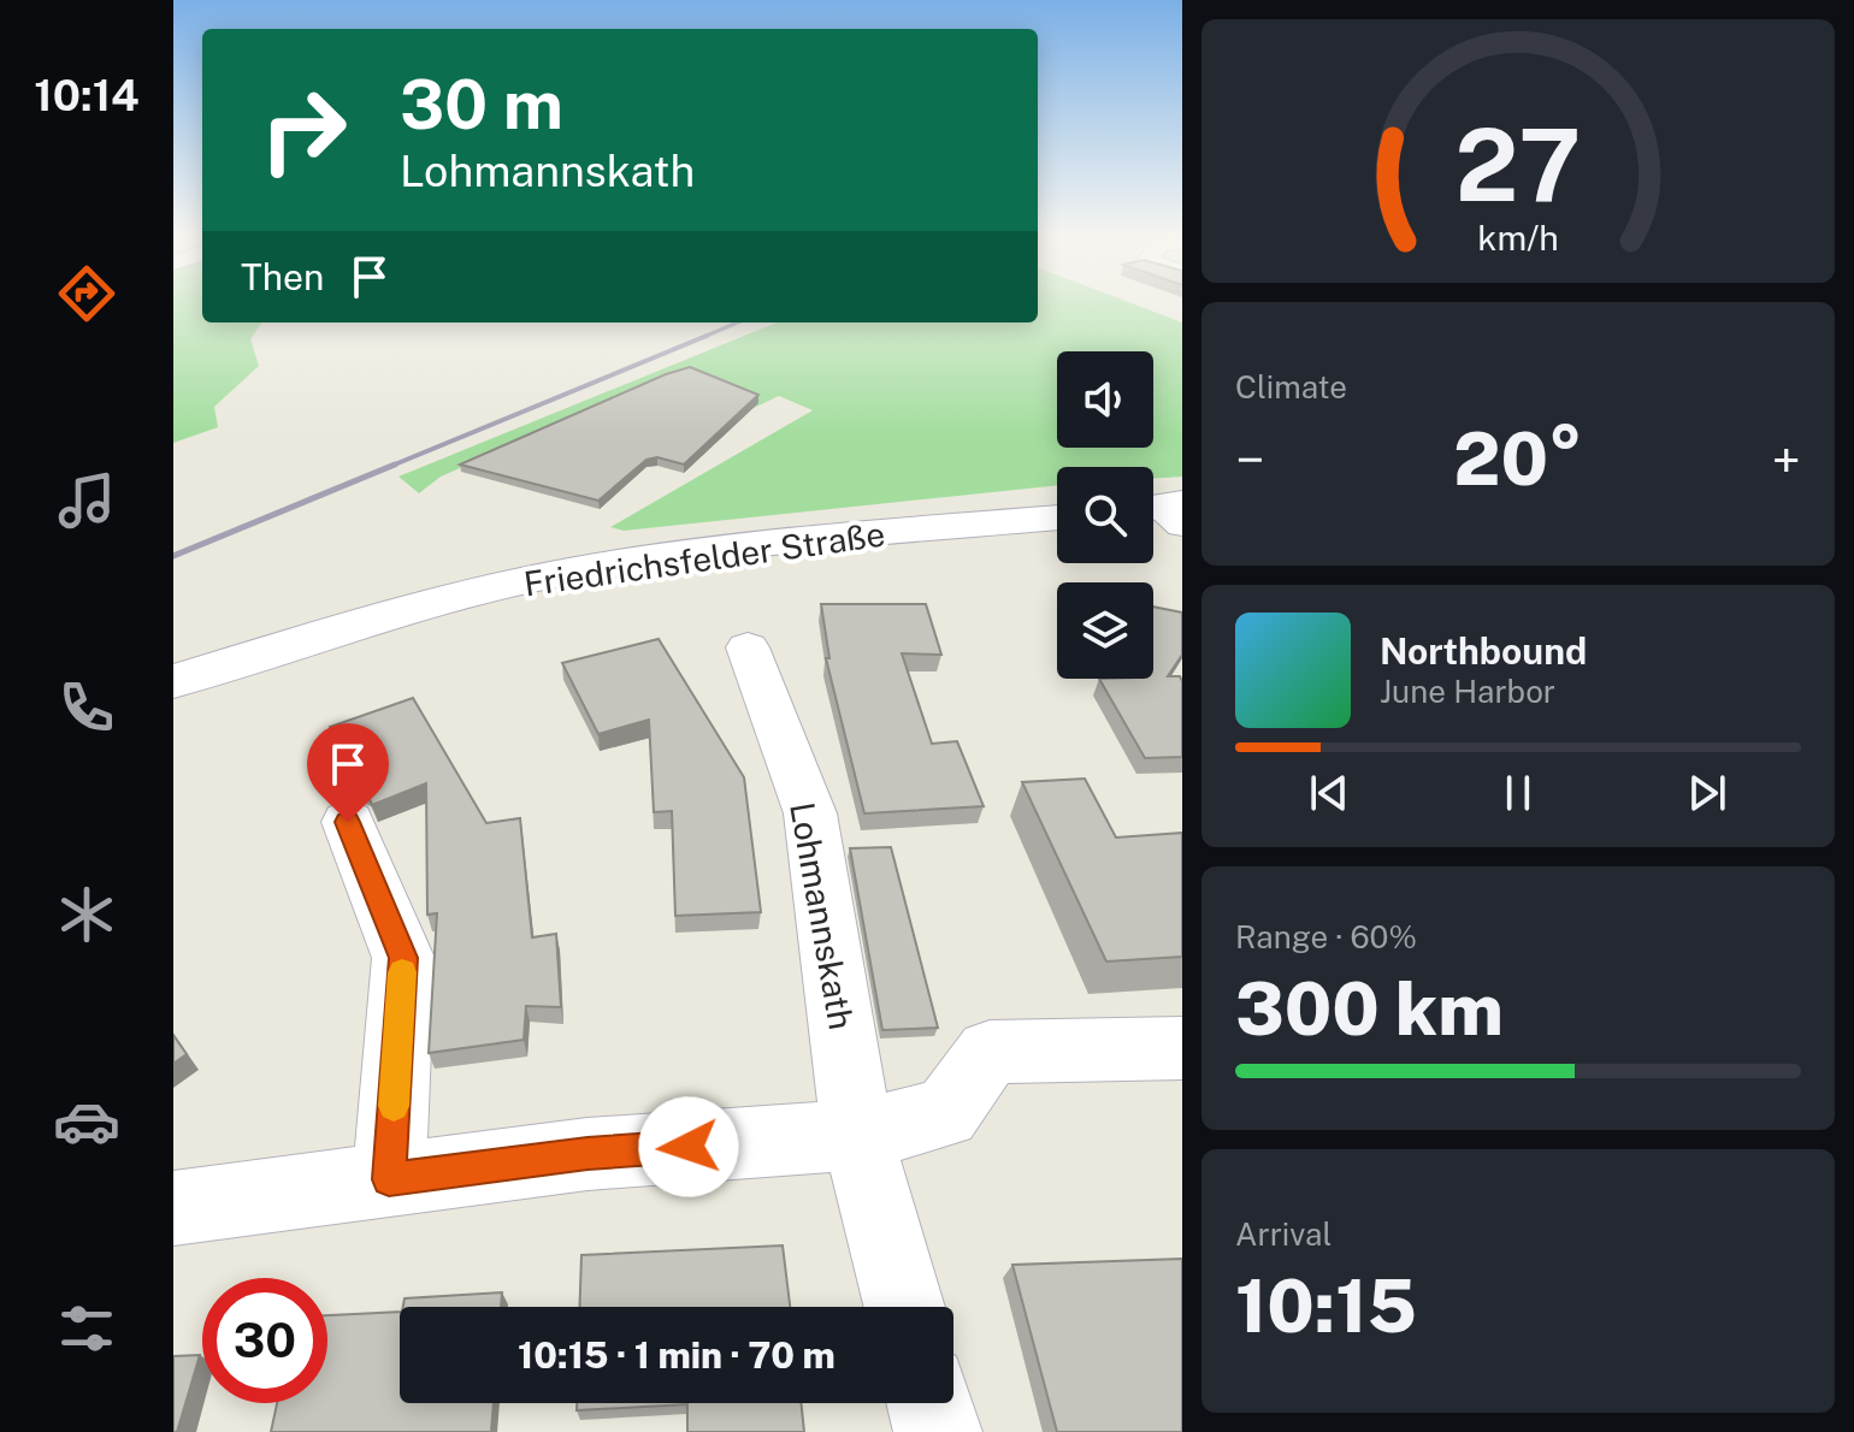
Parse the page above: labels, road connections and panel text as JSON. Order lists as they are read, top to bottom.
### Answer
{
  "streets": {
    "main road": ["Friedrichsfelder Straße"],
    "street": ["Lohmannskath"]
  },
  "page": {
    "tabs": "10:14",
    "turn": ["30 m", "Lohmannskath"],
    "then": "Then",
    "tile": [
      "Climate",
      ["Range · 60%", "300 km"],
      ["Arrival", "10:15"]
    ],
    "heat": ["−", "20°", "+"],
    "song": ["Northbound", "June Harbor"],
    "limit": "30",
    "trip": "10:15 · 1 min · 70 m",
    "gauge": ["27", "km/h"]
  }
}
